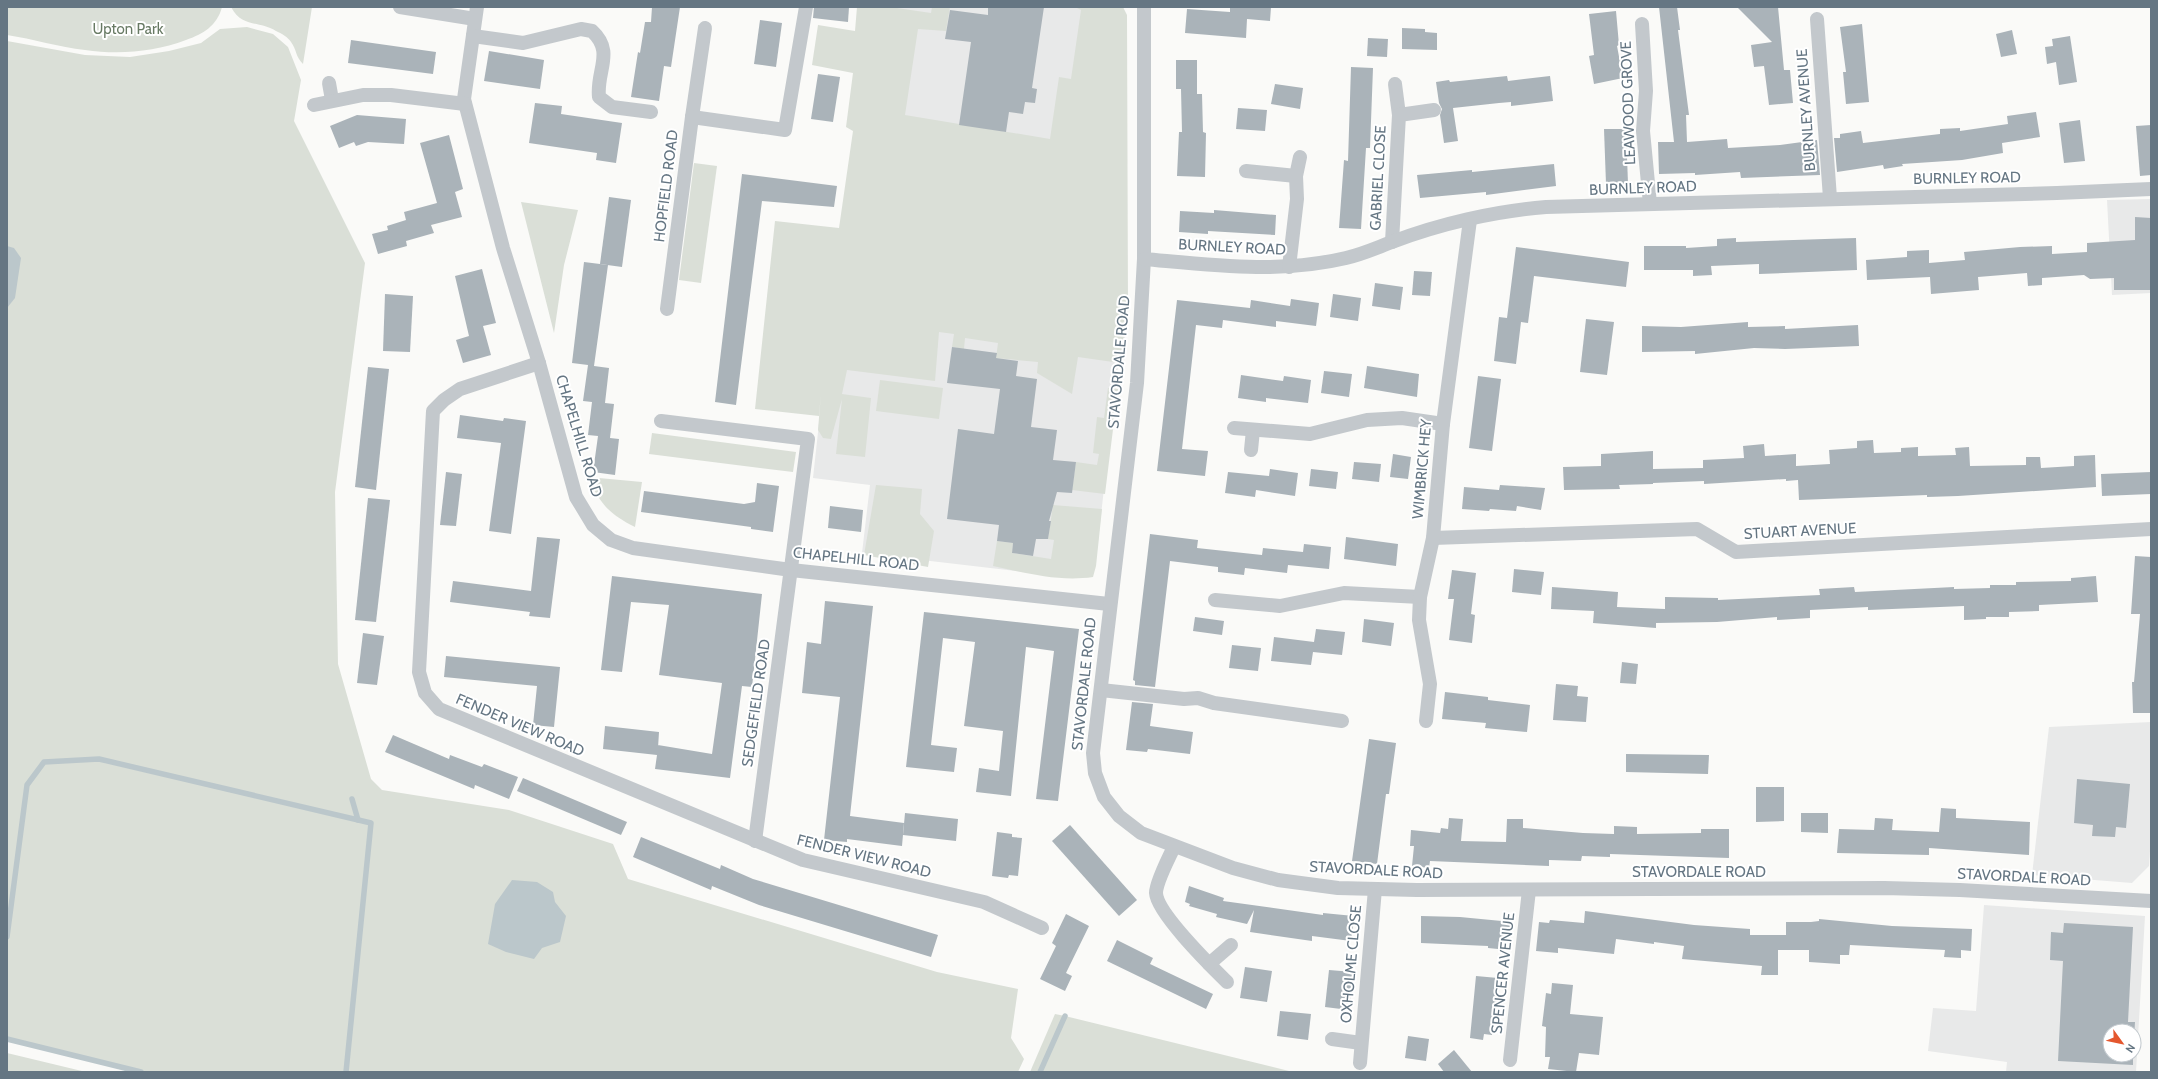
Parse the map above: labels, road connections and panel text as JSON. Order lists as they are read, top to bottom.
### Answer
{
  "streets": {
    "street": [
      "LEAWOOD GROVE",
      "BURNLEY AVENUE",
      "GABRIEL CLOSE",
      "BURNLEY ROAD",
      "HOPFIELD ROAD",
      "STAVORDALE ROAD",
      "CHAPELHILL ROAD",
      "WIMBRICK HEY",
      "STUART AVENUE",
      "SEDGEFIELD ROAD",
      "FENDER VIEW ROAD",
      "OXHOLME CLOSE",
      "SPENCER AVENUE"
    ]
  },
  "crossings": [
    ["LEAWOOD GROVE", "BURNLEY ROAD"],
    ["BURNLEY AVENUE", "BURNLEY ROAD"],
    ["GABRIEL CLOSE", "BURNLEY ROAD"],
    ["BURNLEY ROAD", "STAVORDALE ROAD"],
    ["BURNLEY ROAD", "WIMBRICK HEY"],
    ["STAVORDALE ROAD", "CHAPELHILL ROAD"],
    ["STAVORDALE ROAD", "OXHOLME CLOSE"],
    ["STAVORDALE ROAD", "SPENCER AVENUE"],
    ["CHAPELHILL ROAD", "SEDGEFIELD ROAD"],
    ["CHAPELHILL ROAD", "FENDER VIEW ROAD"],
    ["WIMBRICK HEY", "STUART AVENUE"],
    ["SEDGEFIELD ROAD", "FENDER VIEW ROAD"]
  ],
  "parks": ["Upton Park"],
  "north": "bottom right"
}
